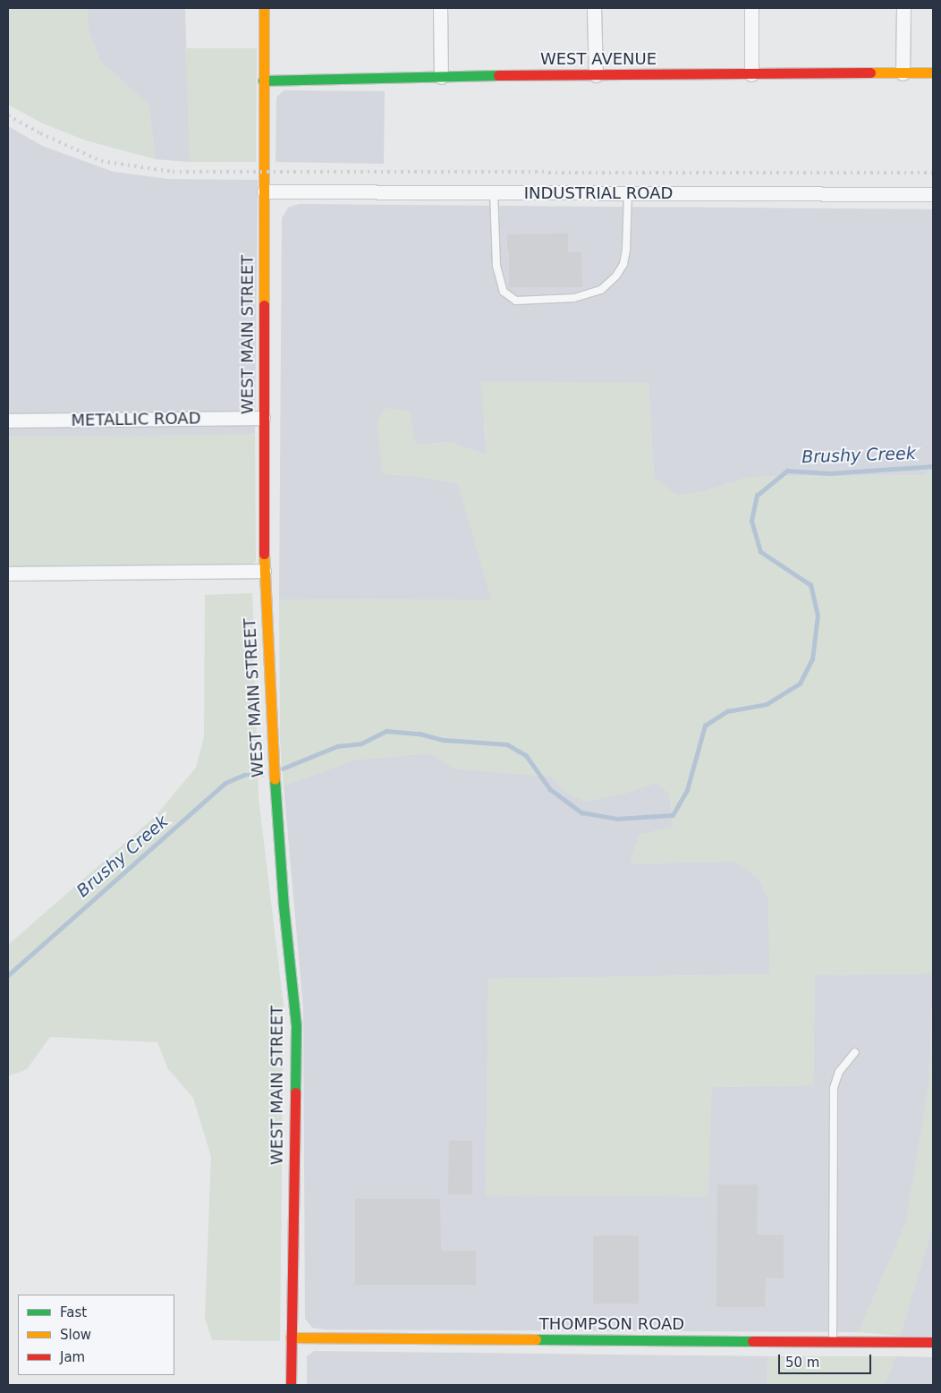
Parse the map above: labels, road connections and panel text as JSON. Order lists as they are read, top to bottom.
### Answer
{
  "streets": {
    "main road": ["WEST AVENUE", "WEST MAIN STREET", "THOMPSON ROAD"],
    "street": ["INDUSTRIAL ROAD", "METALLIC ROAD"]
  },
  "crossings": [
    ["WEST AVENUE", "WEST MAIN STREET"],
    ["INDUSTRIAL ROAD", "WEST MAIN STREET"],
    ["WEST MAIN STREET", "METALLIC ROAD"],
    ["WEST MAIN STREET", "THOMPSON ROAD"]
  ],
  "water": ["Brushy Creek"],
  "legend": ["Fast", "Slow", "Jam"],
  "scale_bar": "50 m"
}
